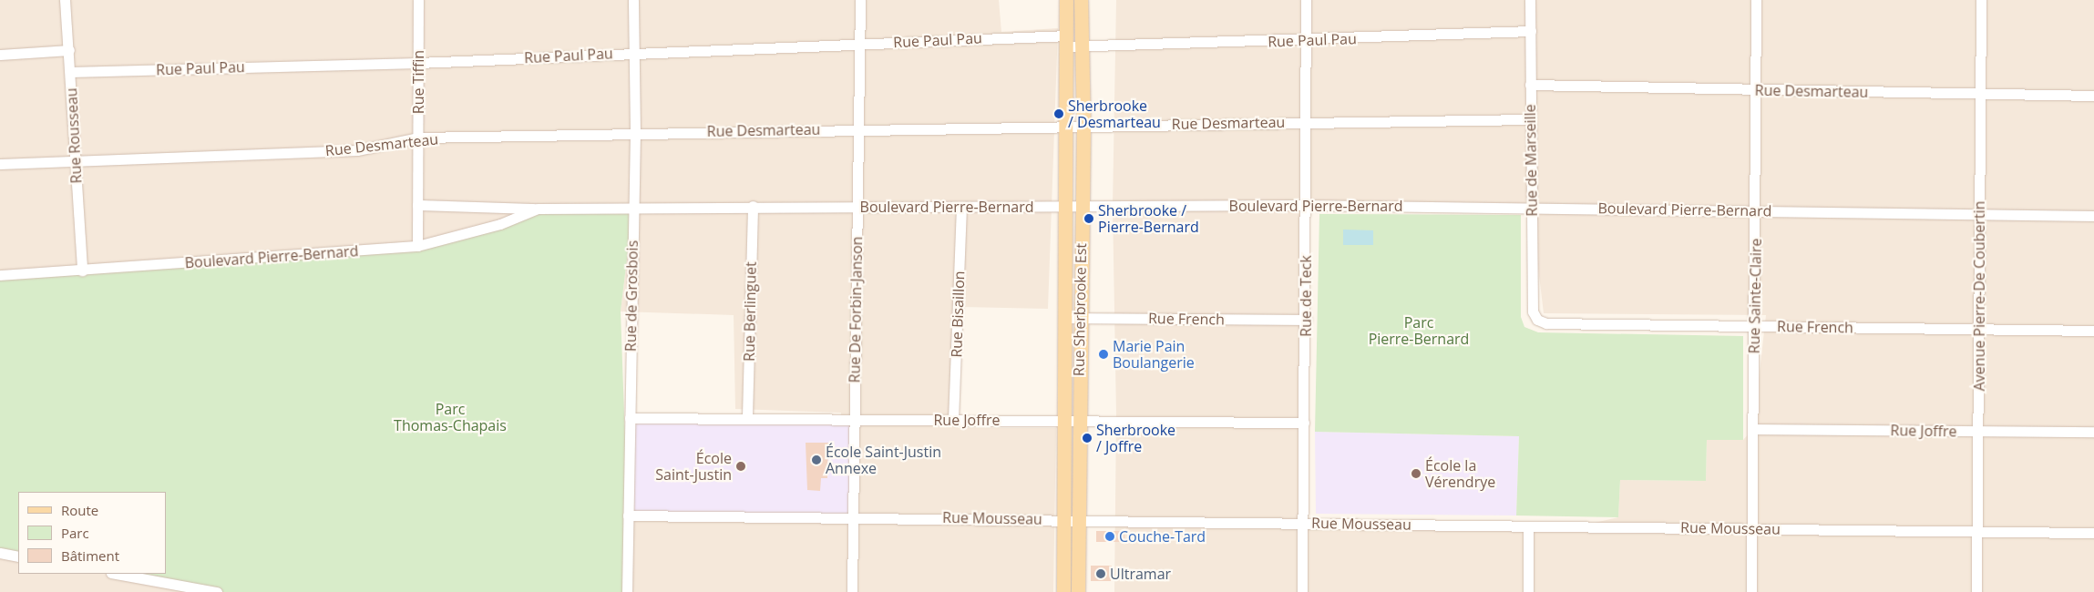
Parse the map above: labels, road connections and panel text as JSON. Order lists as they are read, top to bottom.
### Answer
{
  "streets": {
    "main road": ["Rue Sherbrooke Est"],
    "street": [
      "Rue Paul Pau",
      "Rue Tiffin",
      "Rue Desmarteau",
      "Rue Rousseau",
      "Rue de Marseille",
      "Boulevard Pierre-Bernard",
      "Rue de Grosbois",
      "Rue de Teck",
      "Rue Sainte-Claire",
      "Avenue Pierre-De Coubertin",
      "Rue De Forbin-Janson",
      "Rue Berlinguet",
      "Rue Bisaillon",
      "Rue French",
      "Rue Joffre",
      "Rue Mousseau"
    ]
  },
  "crossings": [
    ["Rue Paul Pau", "Rue Tiffin"],
    ["Rue Paul Pau", "Rue Rousseau"],
    ["Rue Paul Pau", "Rue de Marseille"],
    ["Rue Paul Pau", "Rue de Grosbois"],
    ["Rue Paul Pau", "Rue de Teck"],
    ["Rue Paul Pau", "Rue De Forbin-Janson"],
    ["Rue Paul Pau", "Rue Sherbrooke Est"],
    ["Rue Tiffin", "Rue Desmarteau"],
    ["Rue Tiffin", "Boulevard Pierre-Bernard"],
    ["Rue Desmarteau", "Rue Rousseau"],
    ["Rue Desmarteau", "Rue de Marseille"],
    ["Rue Desmarteau", "Rue de Grosbois"],
    ["Rue Desmarteau", "Rue de Teck"],
    ["Rue Desmarteau", "Rue Sainte-Claire"],
    ["Rue Desmarteau", "Avenue Pierre-De Coubertin"],
    ["Rue Desmarteau", "Rue De Forbin-Janson"],
    ["Rue Desmarteau", "Rue Sherbrooke Est"],
    ["Rue Rousseau", "Boulevard Pierre-Bernard"],
    ["Rue de Marseille", "Boulevard Pierre-Bernard"],
    ["Rue de Marseille", "Rue French"],
    ["Boulevard Pierre-Bernard", "Rue de Grosbois"],
    ["Boulevard Pierre-Bernard", "Rue de Teck"],
    ["Boulevard Pierre-Bernard", "Rue Sainte-Claire"],
    ["Boulevard Pierre-Bernard", "Avenue Pierre-De Coubertin"],
    ["Boulevard Pierre-Bernard", "Rue De Forbin-Janson"],
    ["Boulevard Pierre-Bernard", "Rue Sherbrooke Est"],
    ["Boulevard Pierre-Bernard", "Rue Berlinguet"],
    ["Boulevard Pierre-Bernard", "Rue Bisaillon"],
    ["Rue de Grosbois", "Rue Joffre"],
    ["Rue de Grosbois", "Rue Mousseau"],
    ["Rue de Teck", "Rue French"],
    ["Rue de Teck", "Rue Joffre"],
    ["Rue de Teck", "Rue Mousseau"],
    ["Rue Sainte-Claire", "Rue French"],
    ["Rue Sainte-Claire", "Rue Joffre"],
    ["Rue Sainte-Claire", "Rue Mousseau"],
    ["Avenue Pierre-De Coubertin", "Rue French"],
    ["Avenue Pierre-De Coubertin", "Rue Joffre"],
    ["Avenue Pierre-De Coubertin", "Rue Mousseau"],
    ["Rue De Forbin-Janson", "Rue Joffre"],
    ["Rue De Forbin-Janson", "Rue Mousseau"],
    ["Rue Sherbrooke Est", "Rue French"],
    ["Rue Sherbrooke Est", "Rue Joffre"],
    ["Rue Sherbrooke Est", "Rue Mousseau"],
    ["Rue Berlinguet", "Rue Joffre"],
    ["Rue Bisaillon", "Rue Joffre"]
  ],
  "parks": ["Parc Pierre-Bernard", "Parc Thomas-Chapais"],
  "places": [
    "Sherbrooke / Desmarteau",
    "Sherbrooke / Pierre-Bernard",
    "Marie Pain Boulangerie",
    "Sherbrooke / Joffre",
    "École Saint-Justin Annexe",
    "École Saint-Justin",
    "École la Vérendrye",
    "Couche-Tard",
    "Ultramar"
  ],
  "legend": ["Route", "Parc", "Bâtiment"]
}
